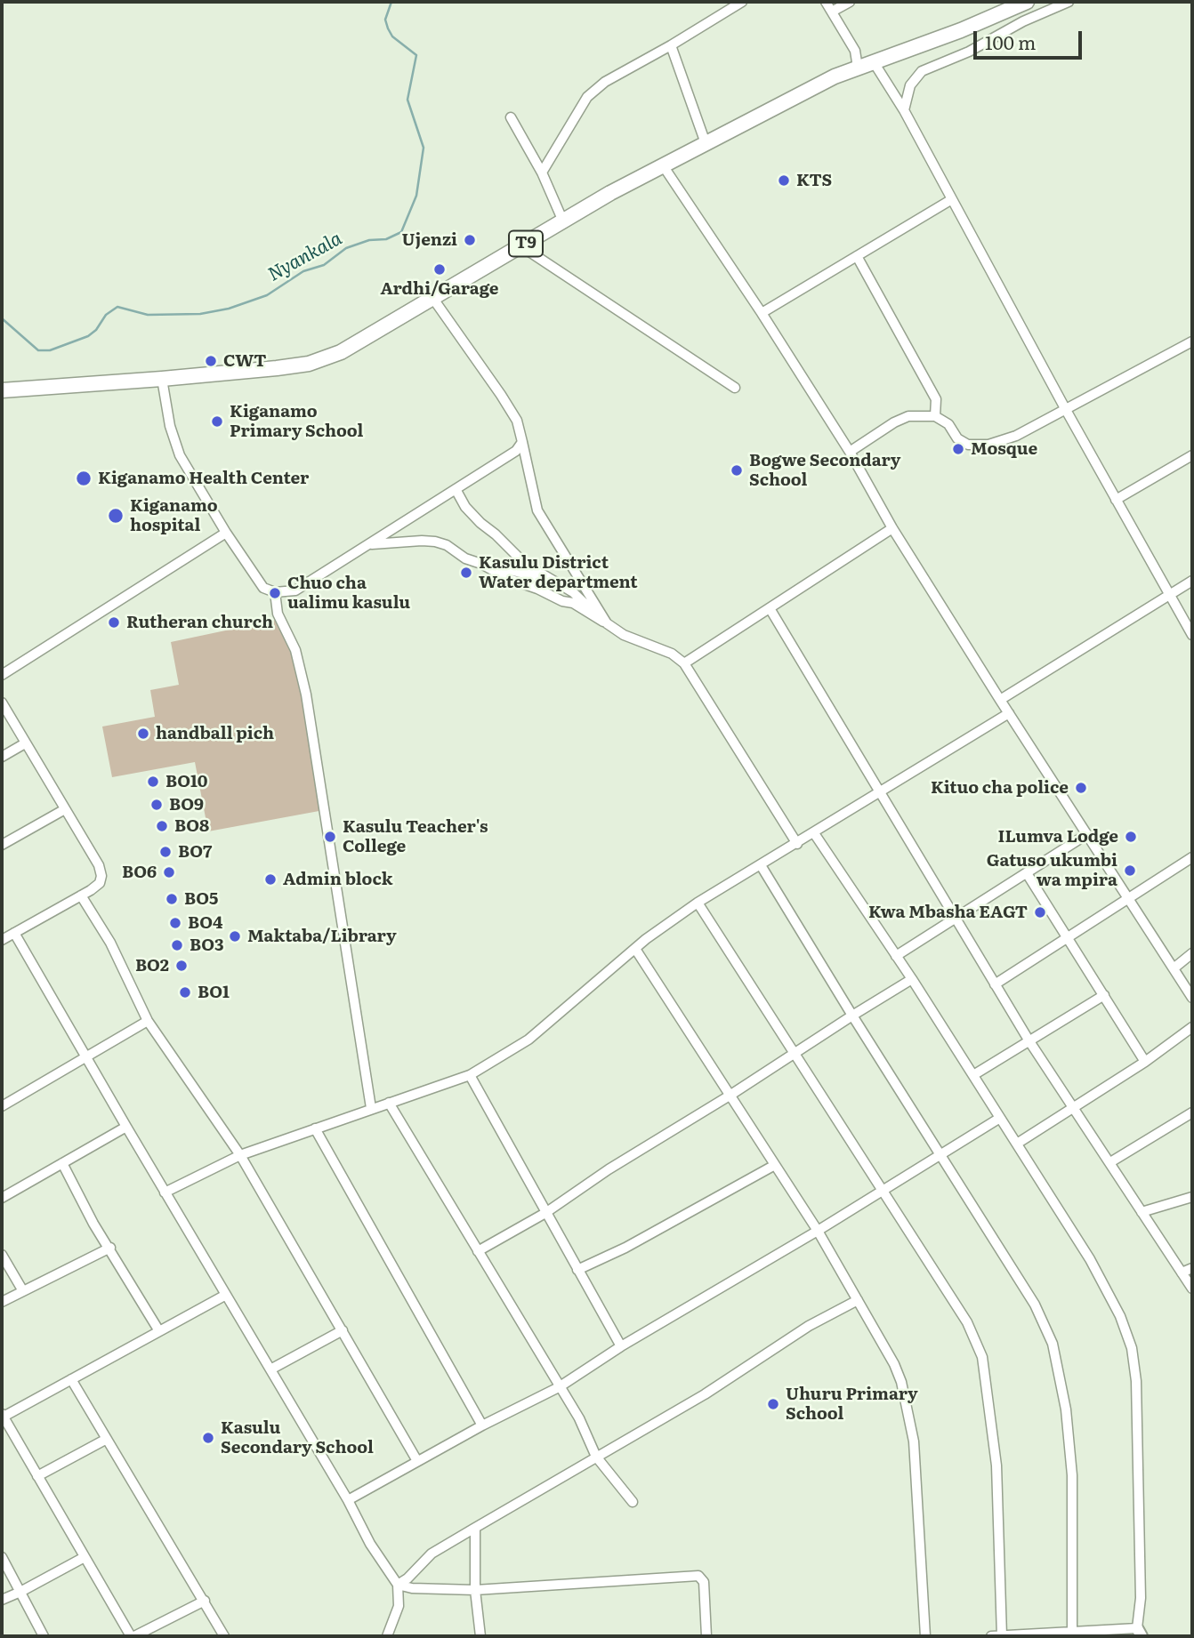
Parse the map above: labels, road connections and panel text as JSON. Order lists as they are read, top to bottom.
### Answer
{
  "streets": {
    "highway": ["T9"]
  },
  "water": ["Nyankala"],
  "places": [
    "KTS",
    "Ujenzi",
    "Ardhi/Garage",
    "CWT",
    "Kiganamo Primary School",
    "Mosque",
    "Bogwe Secondary School",
    "Kiganamo Health Center",
    "Kiganamo hospital",
    "Kasulu District Water department",
    "Chuo cha ualimu kasulu",
    "Rutheran church",
    "handball pich",
    "BO10",
    "Kituo cha police",
    "BO9",
    "BO8",
    "Kasulu Teacher's College",
    "ILumva Lodge",
    "BO7",
    "Gatuso ukumbi wa mpira",
    "BO6",
    "Admin block",
    "BO5",
    "Kwa Mbasha EAGT",
    "BO4",
    "Maktaba/Library",
    "BO3",
    "BO2",
    "BO1",
    "Uhuru Primary School",
    "Kasulu Secondary School"
  ],
  "scale_bar": "100 m"
}
